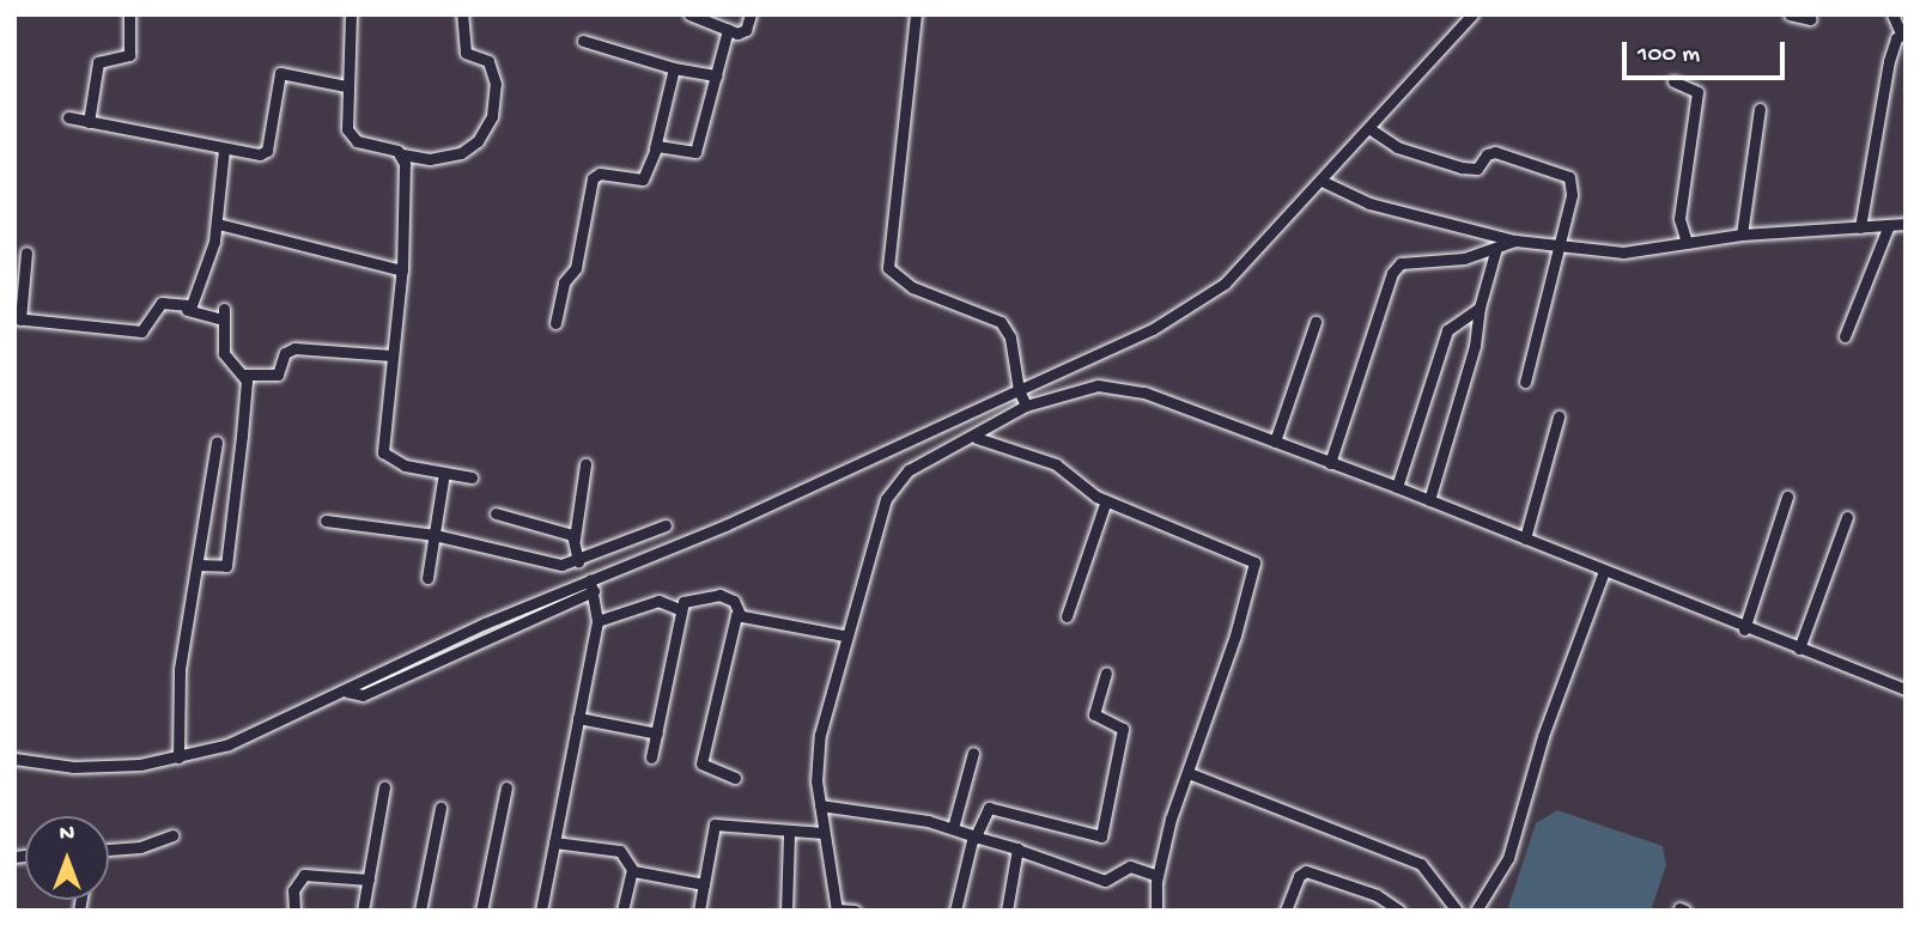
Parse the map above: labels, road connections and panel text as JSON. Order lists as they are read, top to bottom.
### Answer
{
  "scale_bar": "100 m",
  "north": "top"
}
